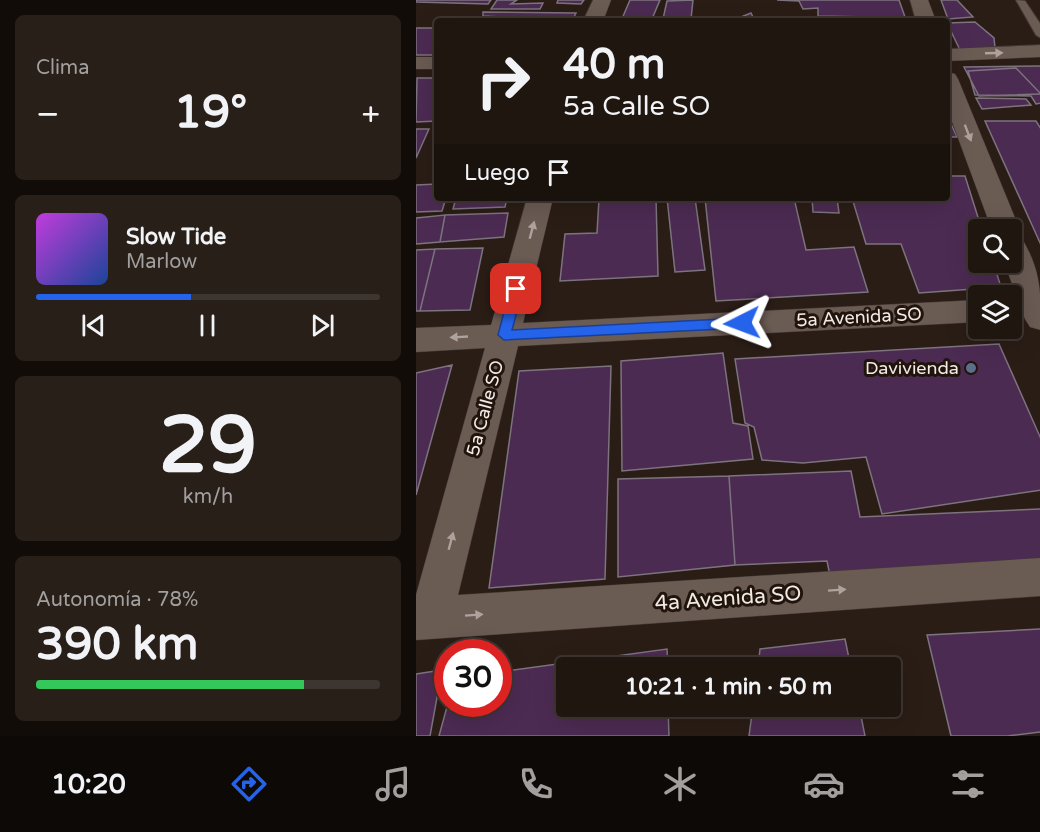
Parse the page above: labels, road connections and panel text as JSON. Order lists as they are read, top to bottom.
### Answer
{
  "streets": {
    "street": ["5a Avenida SO", "5a Calle SO", "4a Avenida SO"]
  },
  "crossings": [
    ["5a Avenida SO", "5a Calle SO"],
    ["5a Calle SO", "4a Avenida SO"]
  ],
  "one_way": ["5a Calle SO", "4a Avenida SO"],
  "places": ["Davivienda"],
  "page": {
    "tile": [
      "Clima",
      ["29", "km/h"],
      ["Autonomía · 78%", "390 km"]
    ],
    "turn": ["40 m", "5a Calle SO"],
    "heat": ["−", "19°", "+"],
    "then": "Luego",
    "song": ["Slow Tide", "Marlow"],
    "limit": "30",
    "trip": "10:21 · 1 min · 50 m",
    "tabs": "10:20"
  }
}
